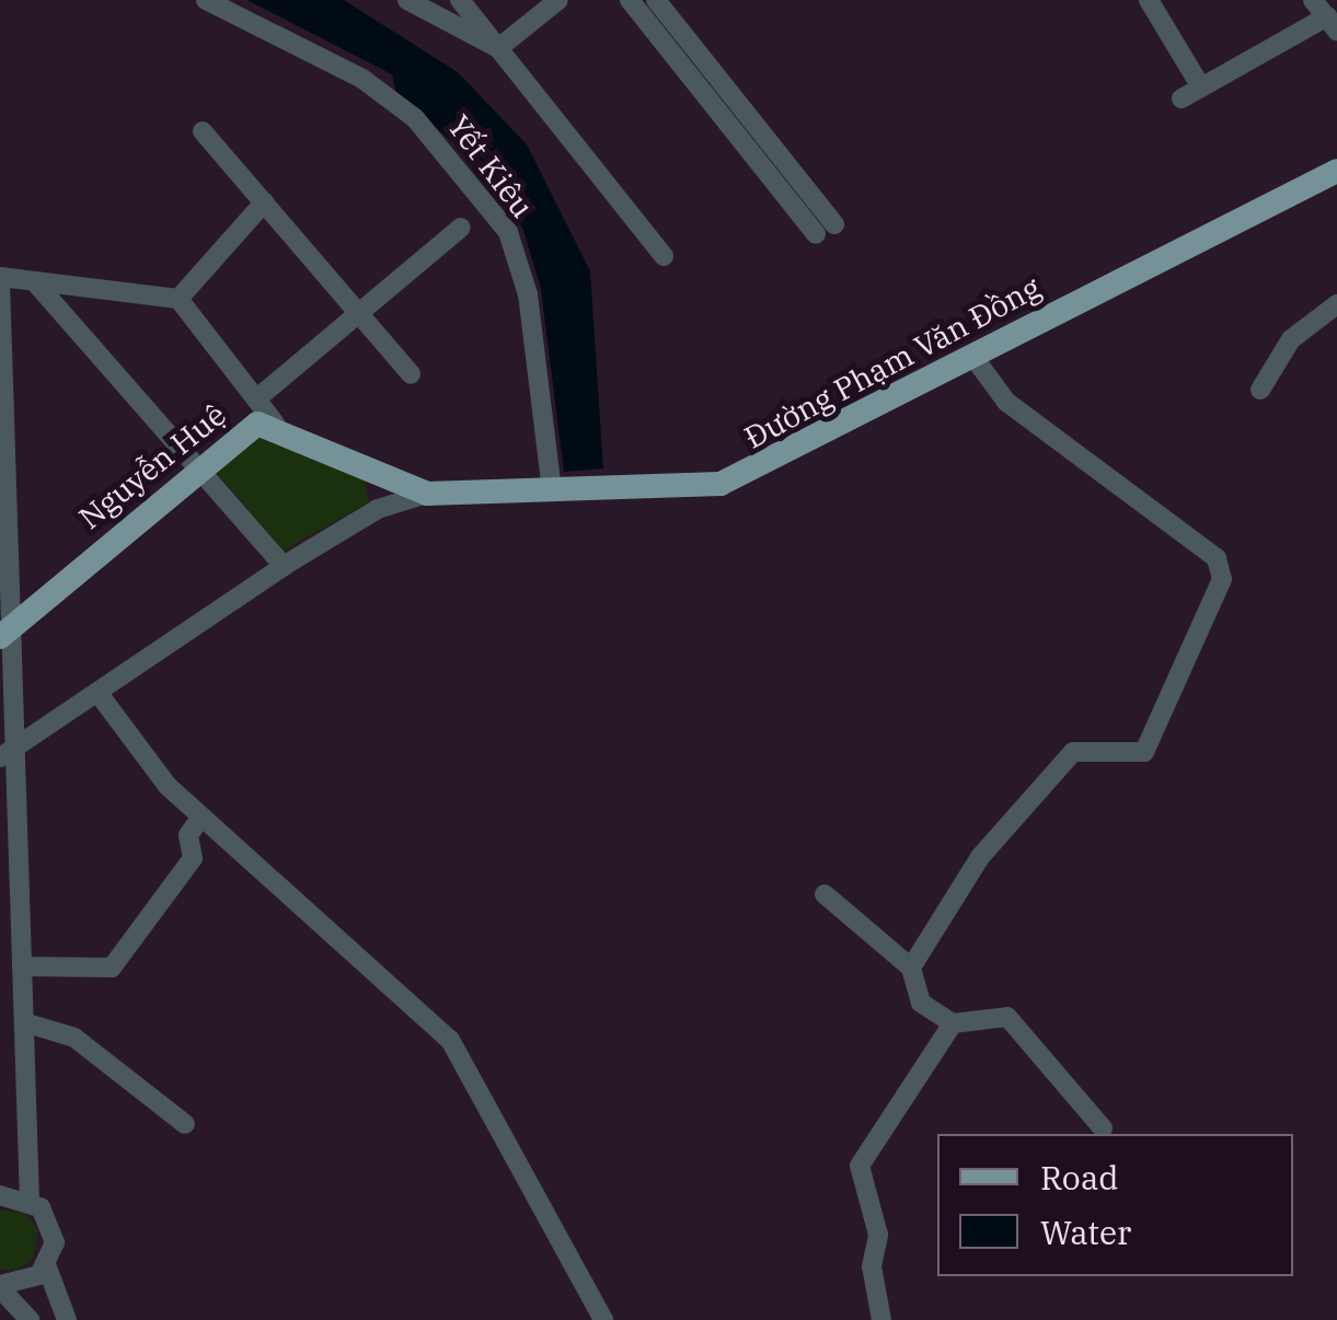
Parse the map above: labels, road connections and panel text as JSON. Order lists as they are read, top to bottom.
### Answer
{
  "streets": {
    "main road": ["Đường Phạm Văn Đồng", "Nguyễn Huệ"],
    "street": ["Yết Kiêu"]
  },
  "crossings": [
    ["Yết Kiêu", "Đường Phạm Văn Đồng"],
    ["Đường Phạm Văn Đồng", "Nguyễn Huệ"]
  ],
  "legend": ["Road", "Water"]
}
